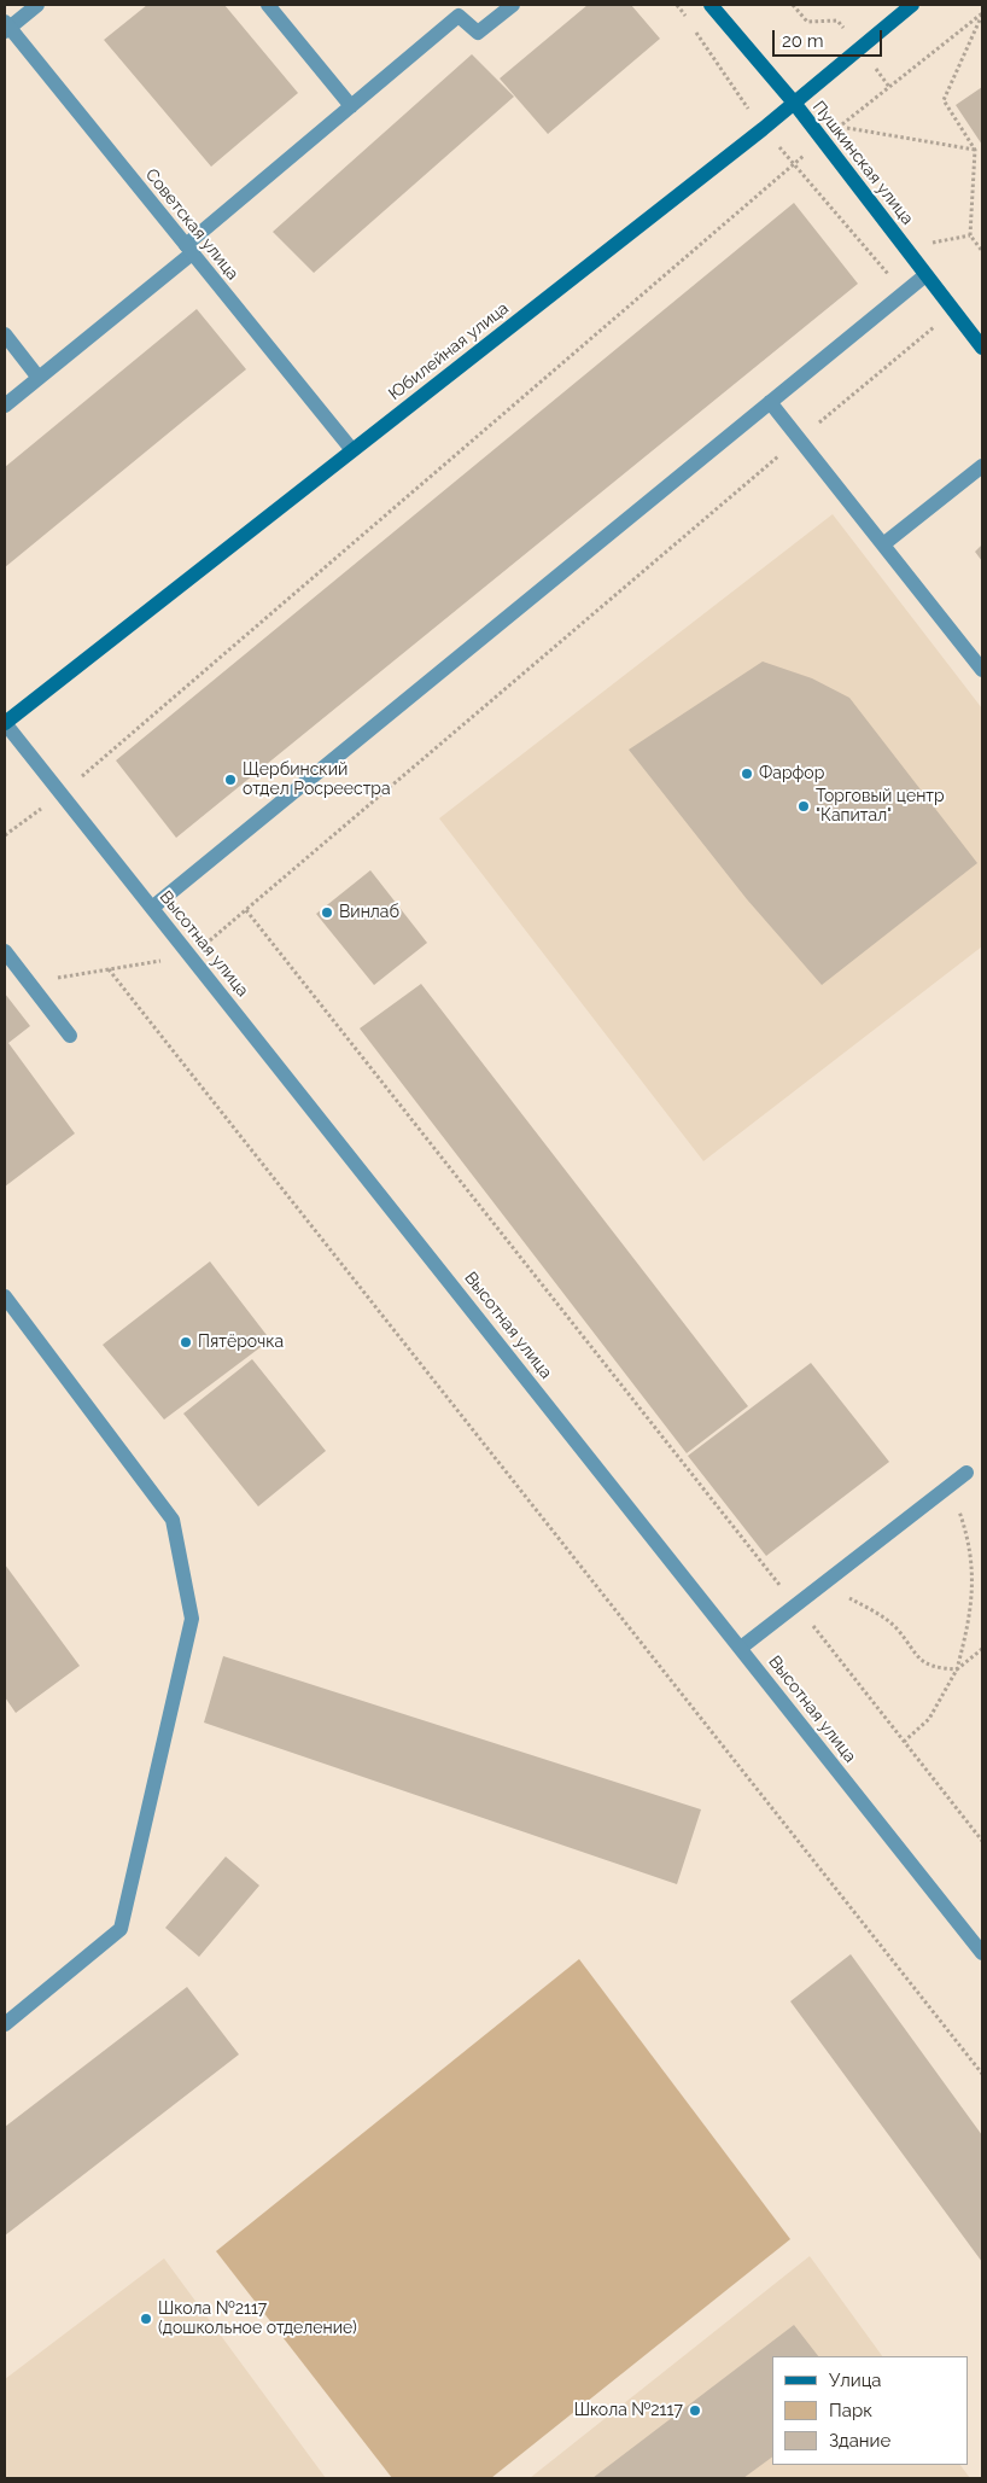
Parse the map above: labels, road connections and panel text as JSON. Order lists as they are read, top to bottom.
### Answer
{
  "streets": {
    "street": [
      "Пушкинская улица",
      "Советская улица",
      "Юбилейная улица",
      "Высотная улица"
    ]
  },
  "crossings": [
    ["Пушкинская улица", "Юбилейная улица"],
    ["Советская улица", "Юбилейная улица"],
    ["Юбилейная улица", "Высотная улица"]
  ],
  "places": [
    "Фарфор",
    "Щербинский отдел Росреестра",
    "Торговый центр \"Капитал\"",
    "Винлаб",
    "Пятёрочка",
    "Школа №2117 (дошкольное отделение)",
    "Школа №2117"
  ],
  "legend": ["Улица", "Парк", "Здание"],
  "scale_bar": "20 m"
}
